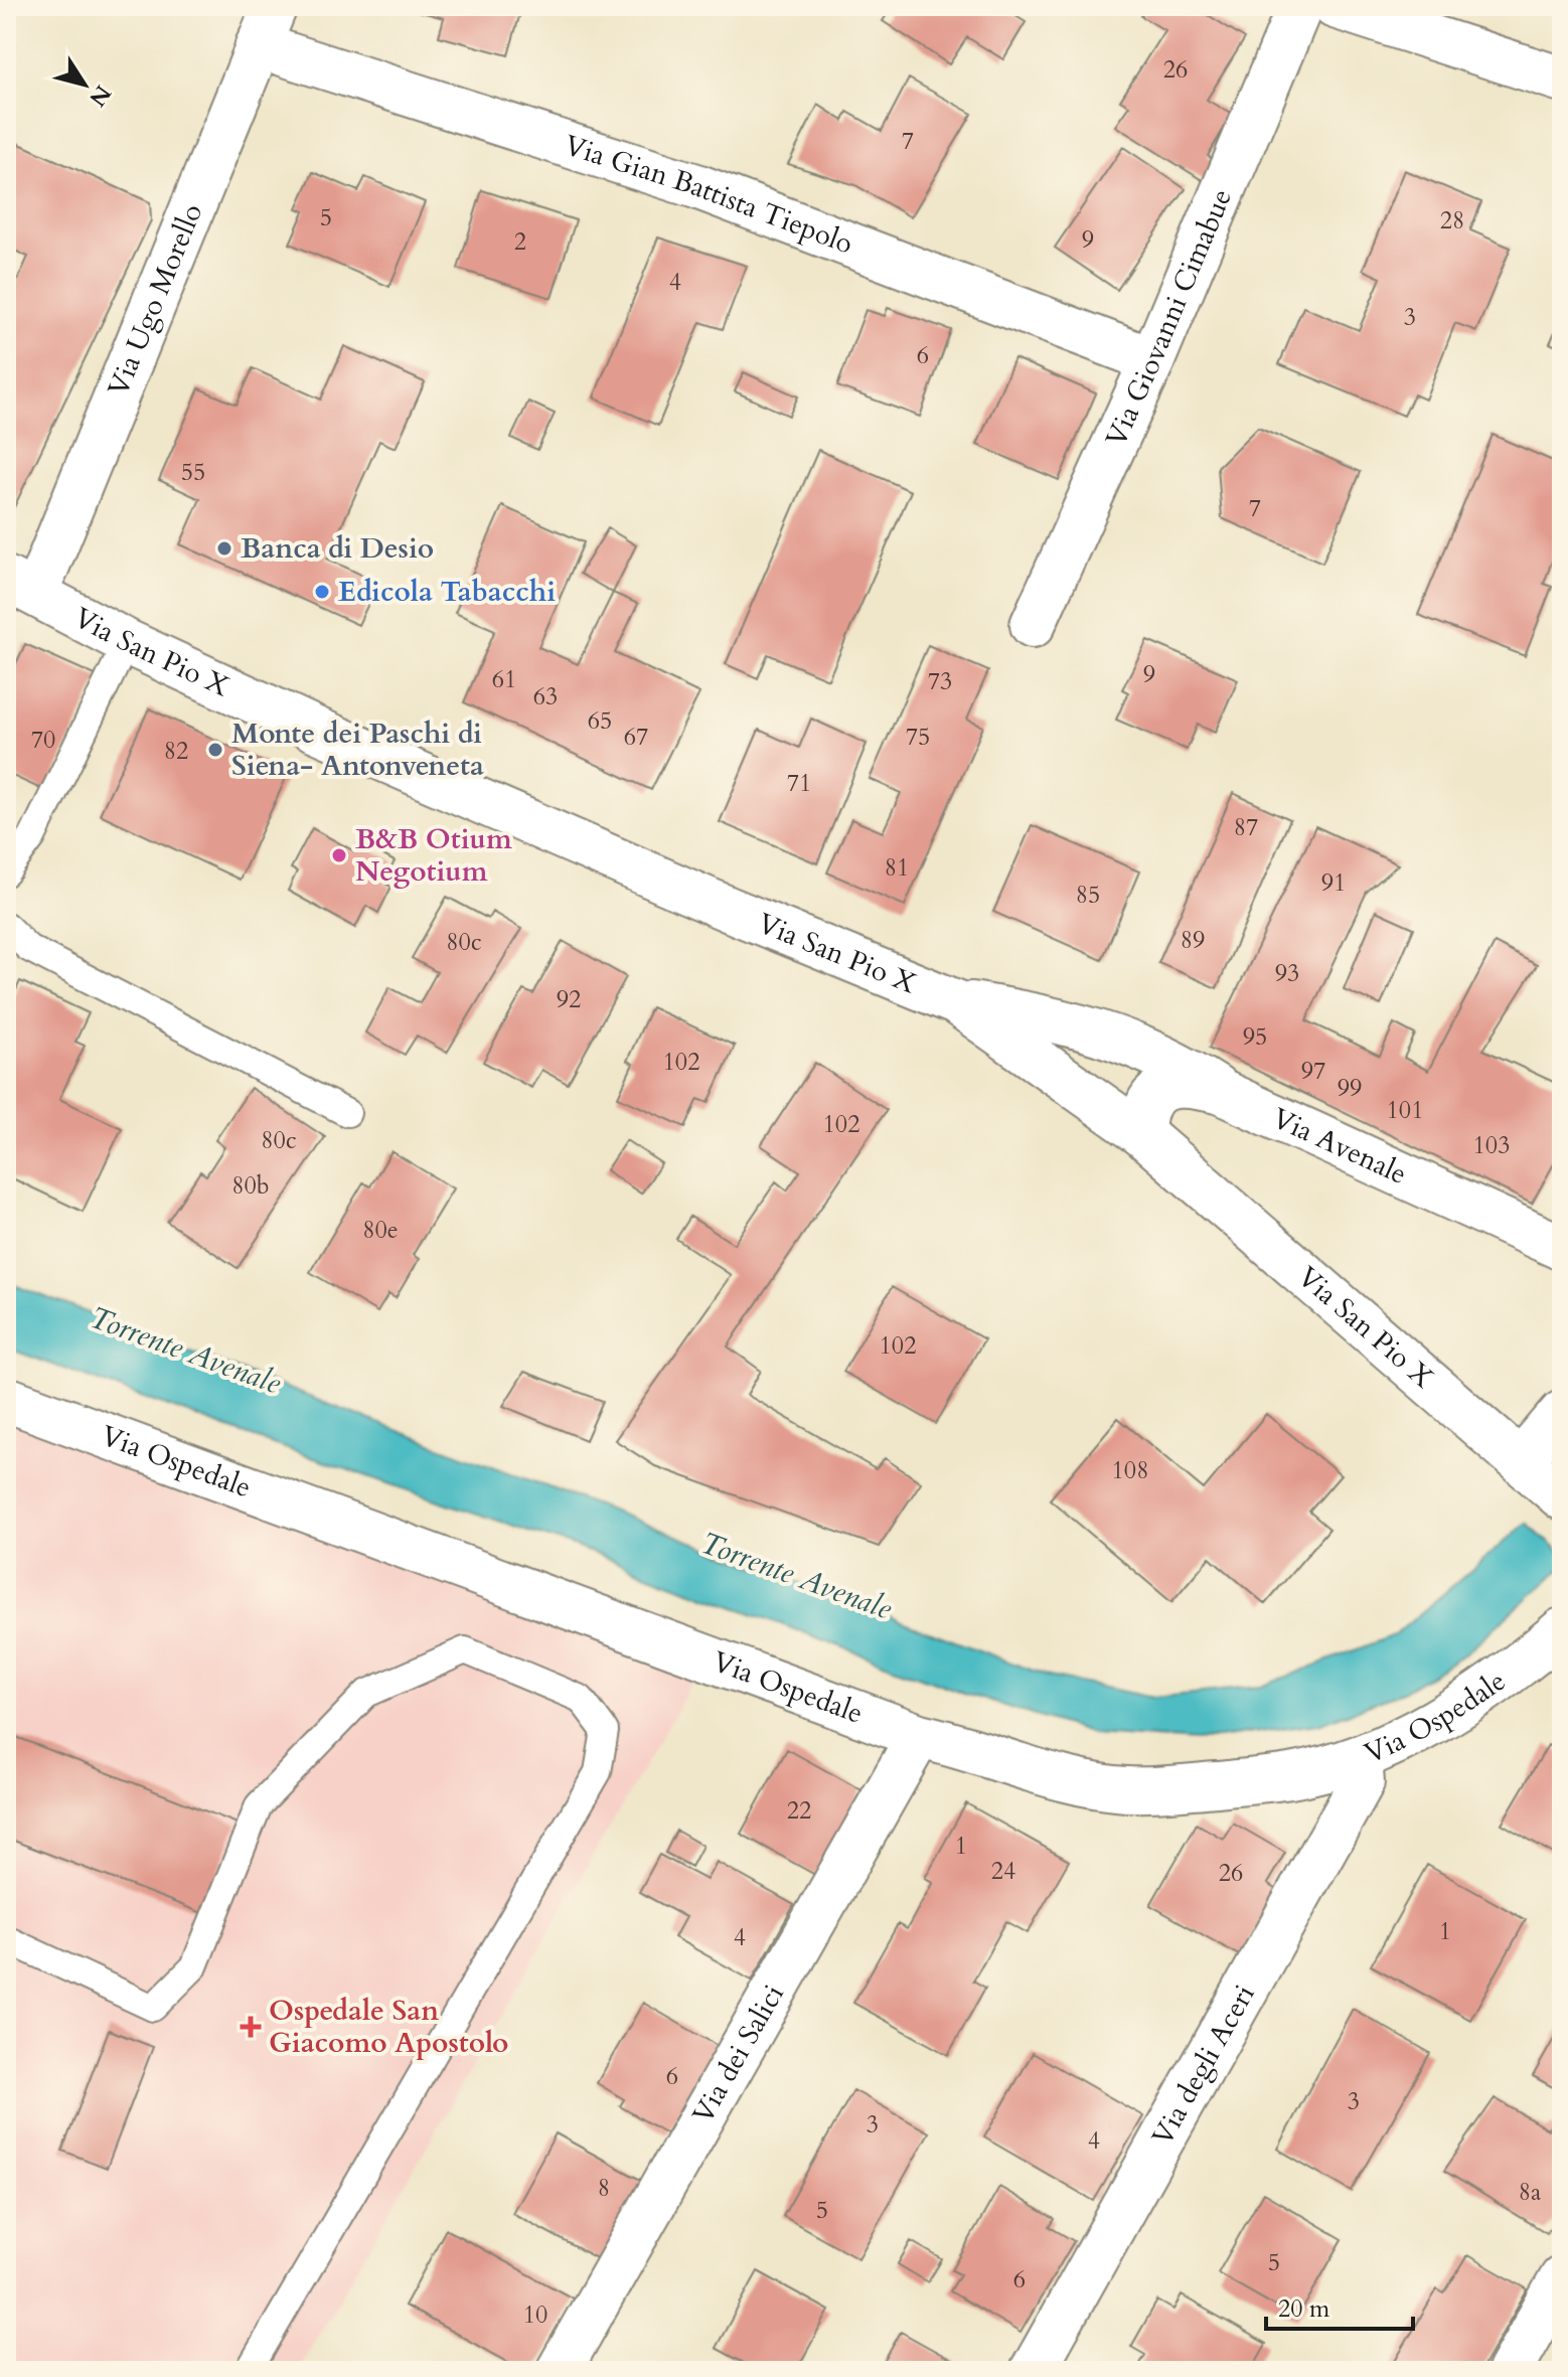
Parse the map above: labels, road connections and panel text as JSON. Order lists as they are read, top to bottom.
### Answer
{
  "streets": {
    "street": [
      "Via Gian Battista Tiepolo",
      "Via Ugo Morello",
      "Via Giovanni Cimabue",
      "Via San Pio X",
      "Via Avenale",
      "Via Ospedale",
      "Via dei Salici",
      "Via degli Aceri"
    ]
  },
  "crossings": [
    ["Via Gian Battista Tiepolo", "Via Ugo Morello"],
    ["Via Gian Battista Tiepolo", "Via Giovanni Cimabue"],
    ["Via Ugo Morello", "Via San Pio X"],
    ["Via San Pio X", "Via Avenale"],
    ["Via Ospedale", "Via dei Salici"],
    ["Via Ospedale", "Via degli Aceri"]
  ],
  "water": ["Torrente Avenale"],
  "places": {
    "other": [
      "Banca di Desio",
      "Edicola Tabacchi",
      "Monte dei Paschi di Siena- Antonveneta",
      "B&B Otium Negotium"
    ],
    "health": ["Ospedale San Giacomo Apostolo"]
  },
  "house_numbers": [
    "26",
    "7",
    "5",
    "28",
    "9",
    "2",
    "4",
    "3",
    "6",
    "55",
    "7",
    "9",
    "61",
    "73",
    "63",
    "65",
    "67",
    "75",
    "70",
    "82",
    "71",
    "87",
    "81",
    "91",
    "85",
    "89",
    "80c",
    "93",
    "92",
    "95",
    "102",
    "97",
    "99",
    "101",
    "102",
    "80c",
    "103",
    "80b",
    "80e",
    "102",
    "108",
    "22",
    "1",
    "24",
    "26",
    "1",
    "4",
    "6",
    "3",
    "3",
    "4",
    "8",
    "8a",
    "5",
    "5",
    "6",
    "10"
  ],
  "scale_bar": "20 m",
  "north": "bottom right"
}
